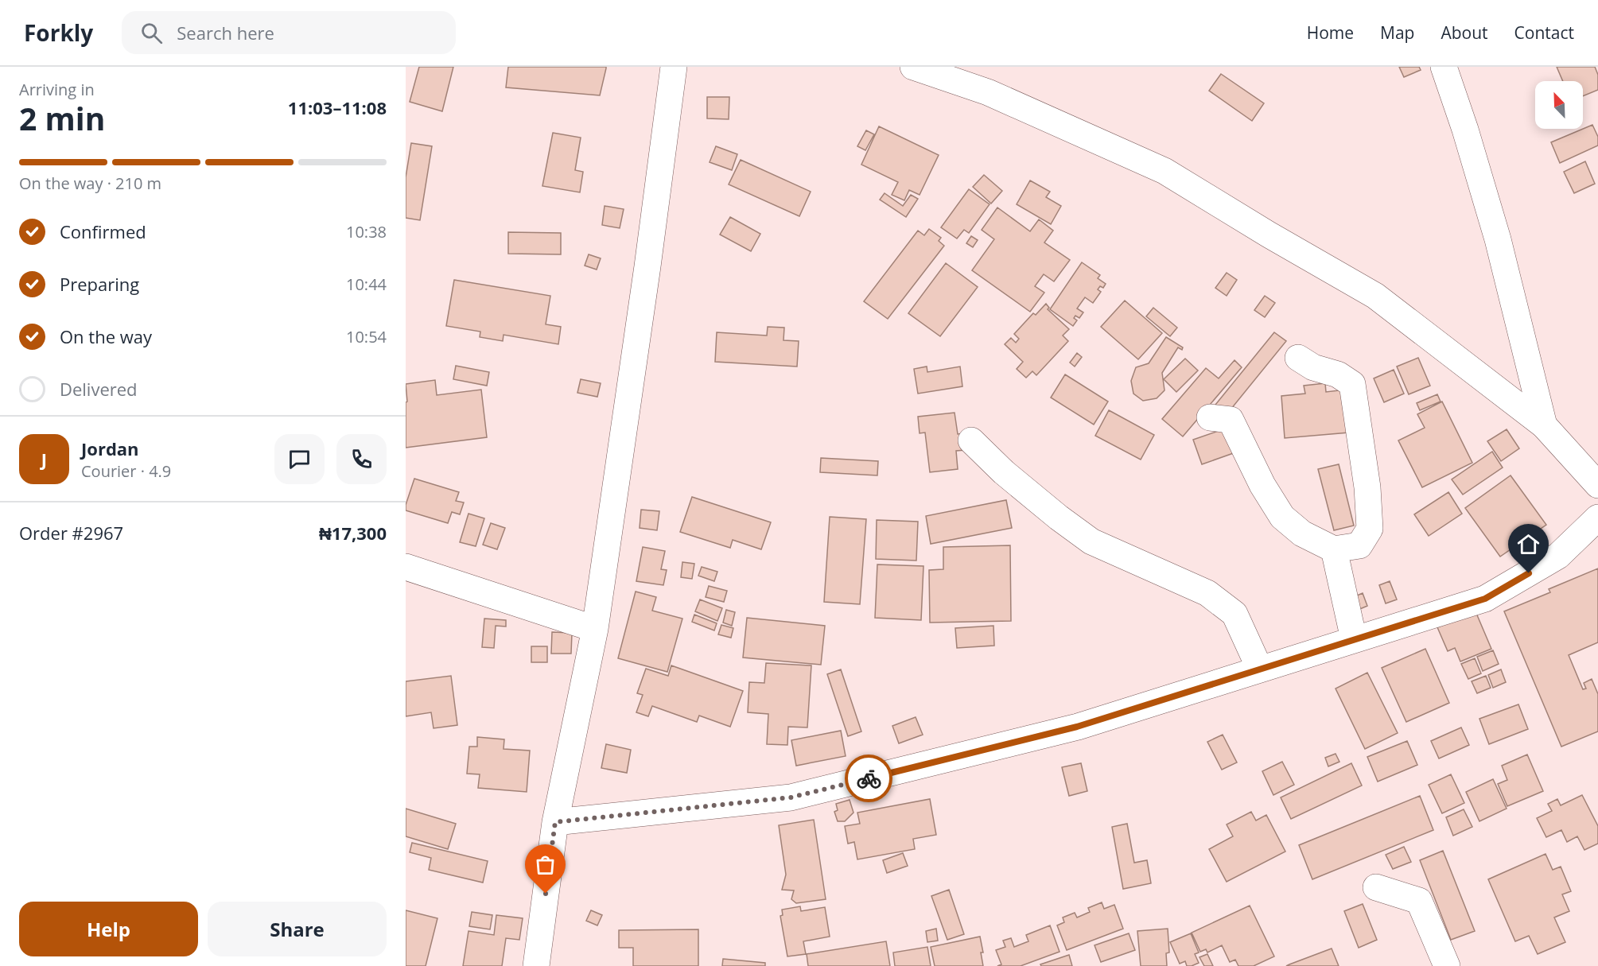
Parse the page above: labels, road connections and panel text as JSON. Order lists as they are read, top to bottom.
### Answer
{
  "north": "top left",
  "page": {
    "header": "Forkly",
    "search": "Search here",
    "nav": [
      "Home",
      "Map",
      "About",
      "Contact"
    ],
    "heading": ["2 min", "Arriving in", "11:03–11:08"],
    "panel": [
      "Jordan",
      "Courier · 4.9",
      "Order #2967",
      "₦17,300"
    ],
    "bar": "On the way · 210 m",
    "list": [
      ["Confirmed", "10:38"],
      ["Preparing", "10:44"],
      ["On the way", "10:54"],
      "Delivered"
    ],
    "round": "J",
    "buttons": ["Help", "Share"]
  }
}
